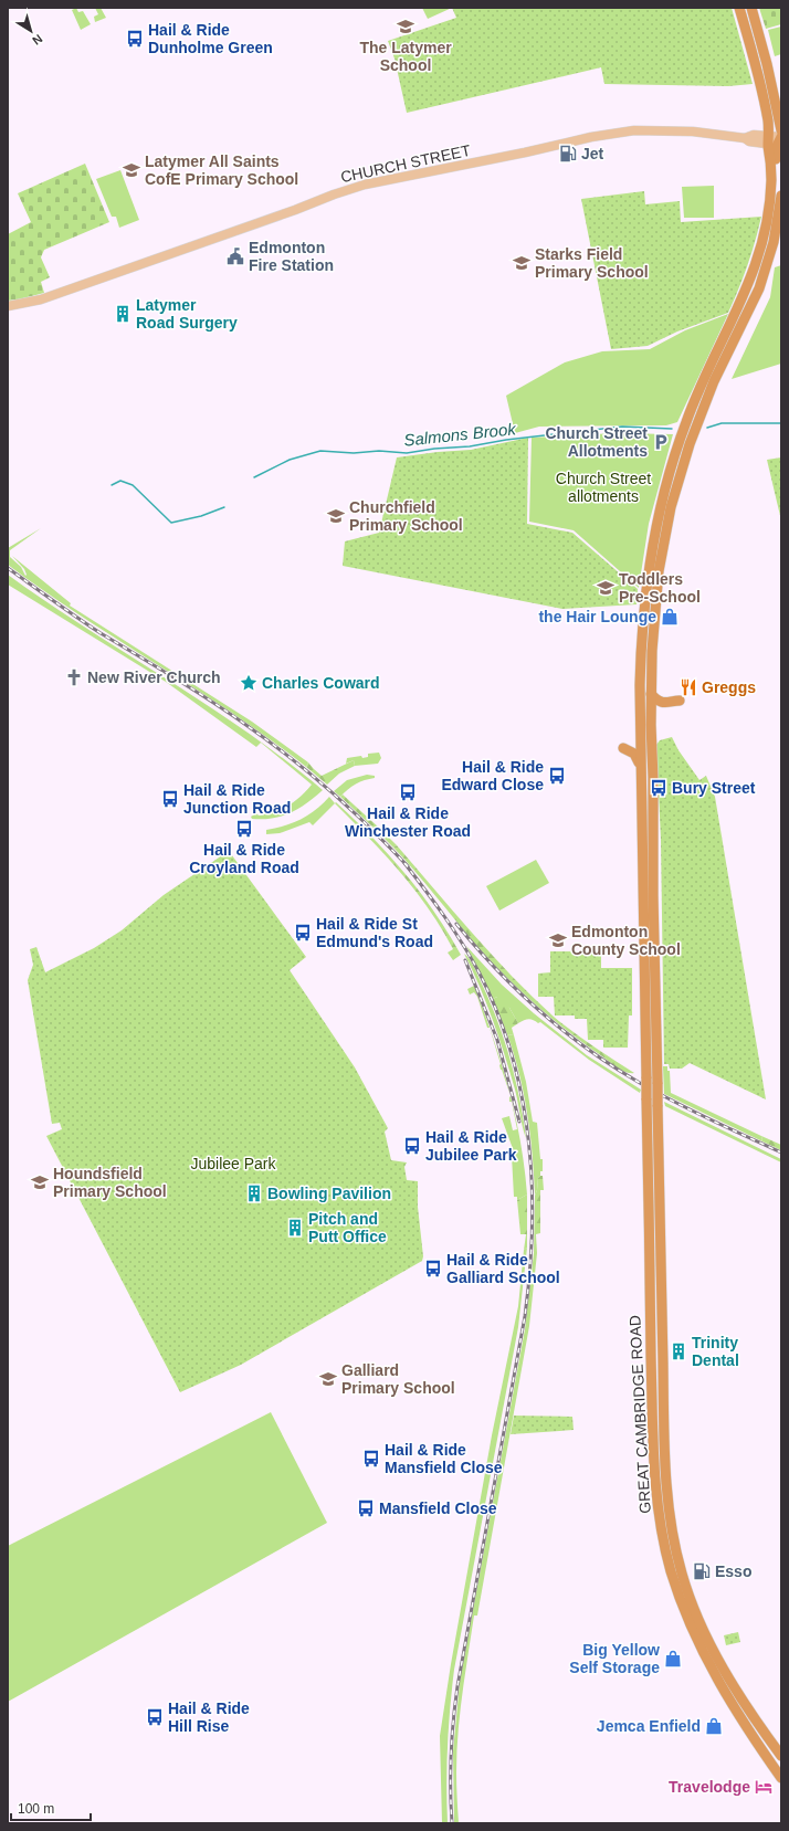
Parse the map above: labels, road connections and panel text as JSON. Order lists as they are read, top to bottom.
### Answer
{
  "streets": {
    "highway": ["GREAT CAMBRIDGE ROAD"],
    "main road": ["CHURCH STREET"]
  },
  "water": ["Salmons Brook"],
  "parks": ["Church Street allotments", "Jubilee Park"],
  "places": {
    "school or university": [
      "The Latymer School",
      "Latymer All Saints CofE Primary School",
      "Starks Field Primary School",
      "Churchfield Primary School",
      "Toddlers Pre-School",
      "Edmonton County School",
      "Houndsfield Primary School",
      "Galliard Primary School"
    ],
    "bus stop": [
      "Hail & Ride Dunholme Green",
      "Hail & Ride Edward Close",
      "Bury Street",
      "Hail & Ride Winchester Road",
      "Hail & Ride Junction Road",
      "Hail & Ride Croyland Road",
      "Hail & Ride St Edmund's Road",
      "Hail & Ride Jubilee Park",
      "Hail & Ride Galliard School",
      "Hail & Ride Mansfield Close",
      "Mansfield Close",
      "Hail & Ride Hill Rise"
    ],
    "fuel station": ["Jet", "Esso"],
    "public building": ["Edmonton Fire Station"],
    "building": [
      "Latymer Road Surgery",
      "Bowling Pavilion",
      "Pitch and Putt Office",
      "Trinity Dental"
    ],
    "parking": ["Church Street Allotments"],
    "shop": ["the Hair Lounge", "Big Yellow Self Storage", "Jemca Enfield"],
    "church": ["New River Church"],
    "place": ["Charles Coward"],
    "restaurant": ["Greggs"],
    "hotel": ["Travelodge"]
  },
  "scale_bar": "100 m",
  "north": "bottom right"
}
